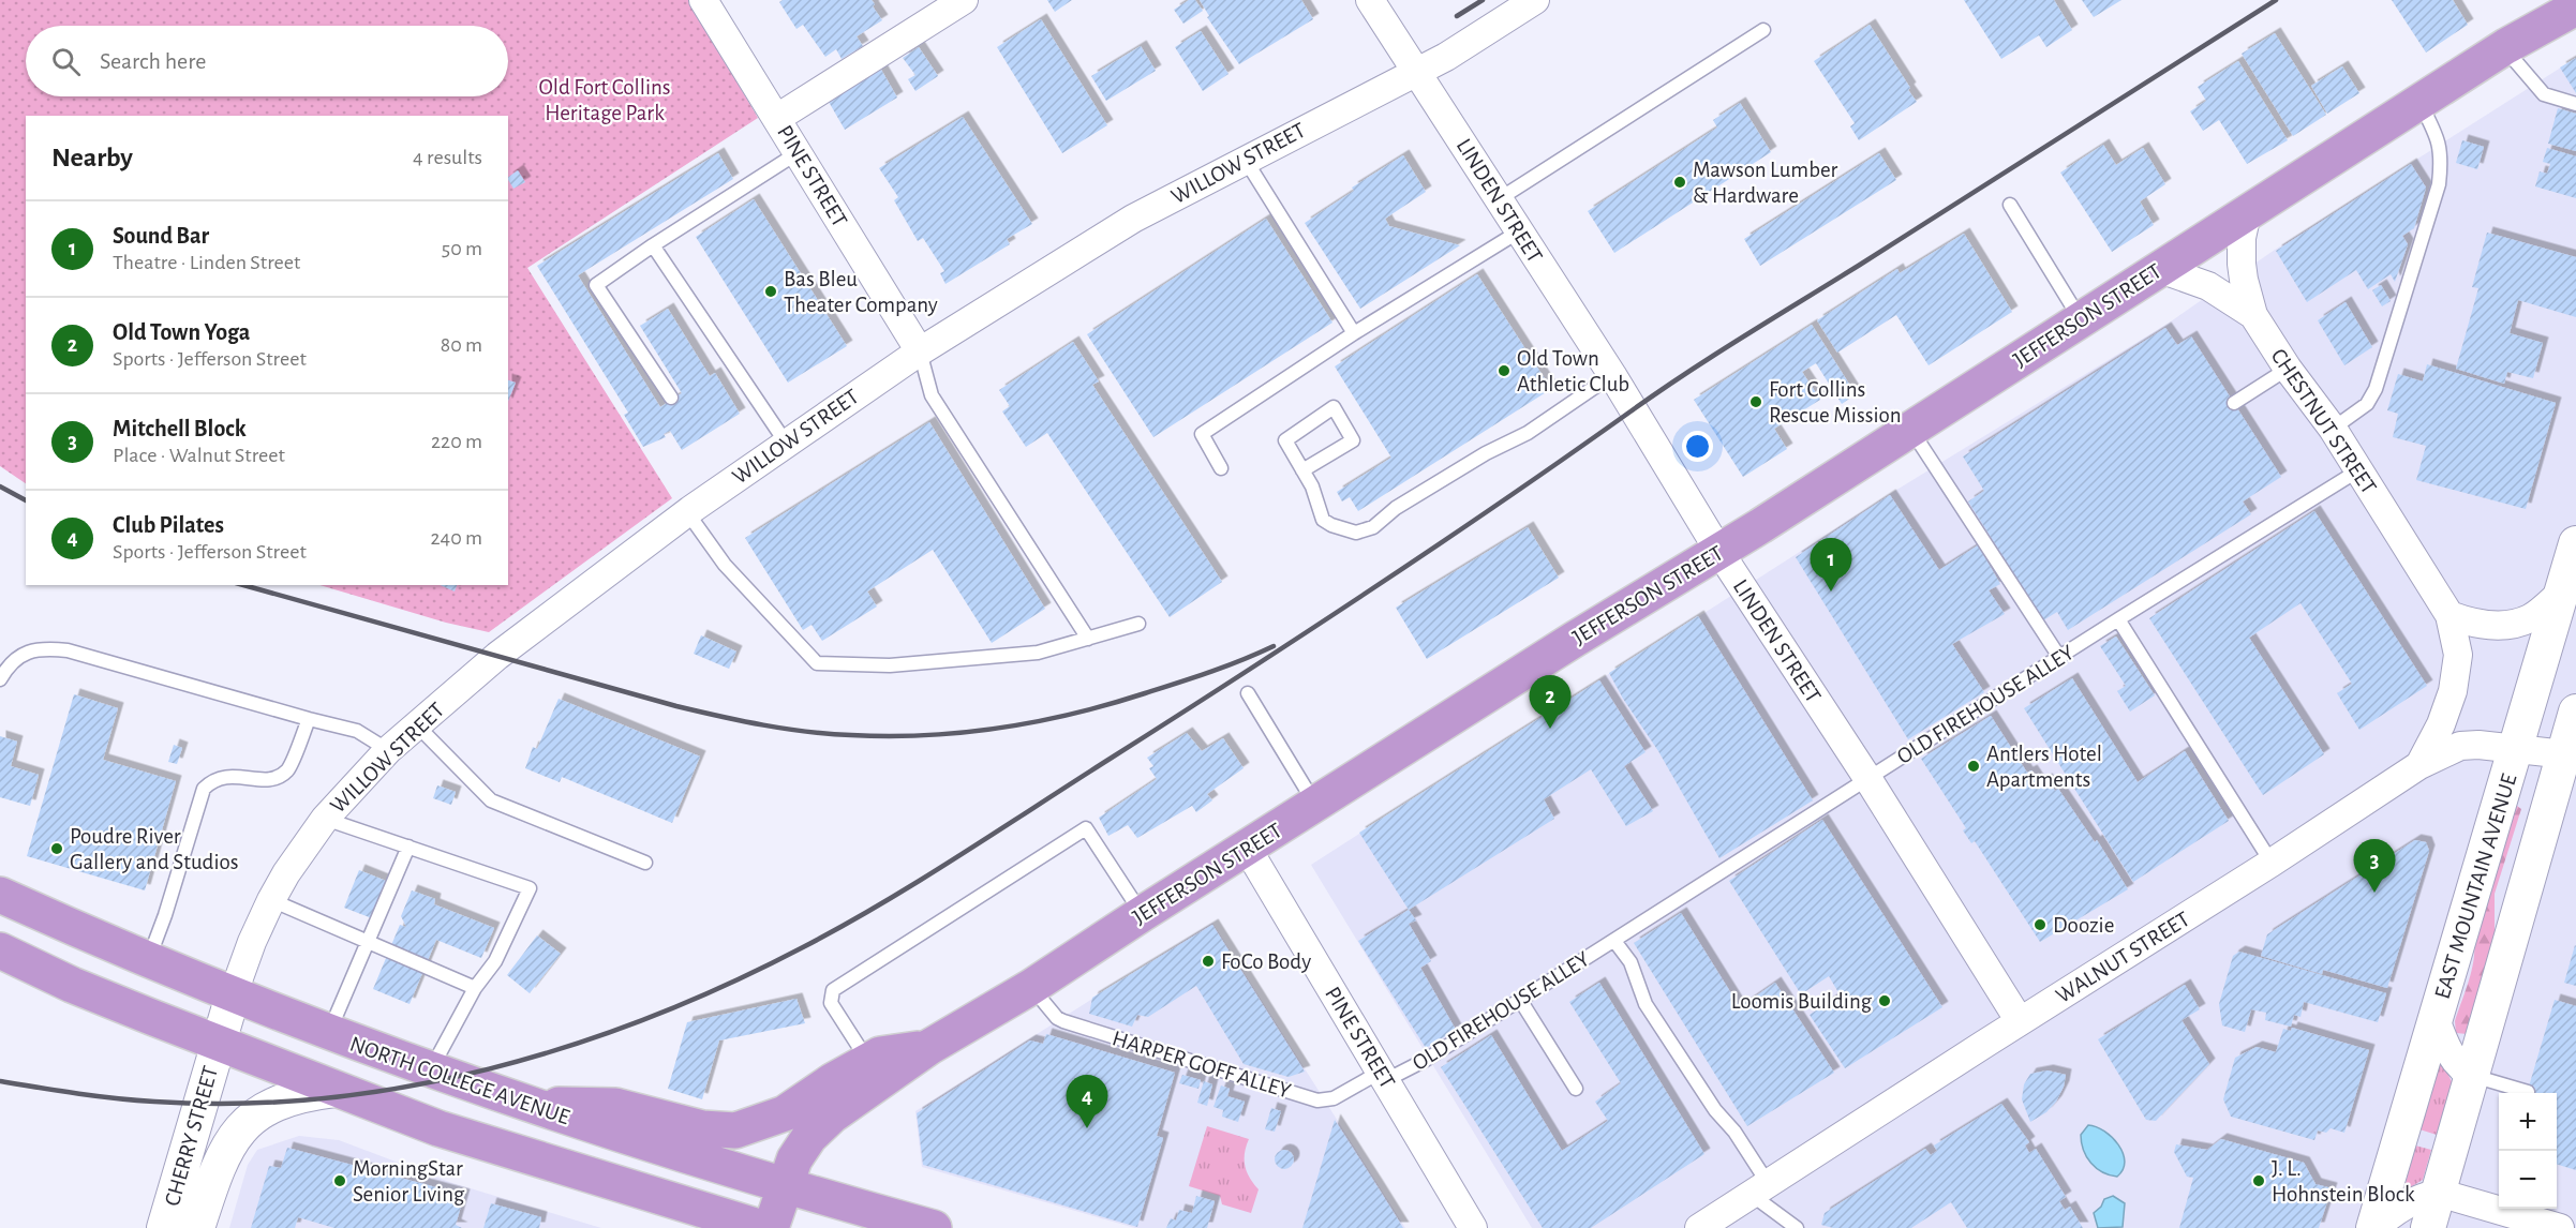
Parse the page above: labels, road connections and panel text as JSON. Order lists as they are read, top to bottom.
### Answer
{
  "streets": {
    "highway": ["JEFFERSON STREET", "NORTH COLLEGE AVENUE"],
    "street": [
      "WILLOW STREET",
      "PINE STREET",
      "LINDEN STREET",
      "CHESTNUT STREET",
      "EAST MOUNTAIN AVENUE",
      "WALNUT STREET",
      "CHERRY STREET"
    ],
    "lane": ["OLD FIREHOUSE ALLEY", "HARPER GOFF ALLEY"]
  },
  "crossings": [
    ["WILLOW STREET", "PINE STREET"],
    ["WILLOW STREET", "LINDEN STREET"],
    ["WILLOW STREET", "NORTH COLLEGE AVENUE"],
    ["WILLOW STREET", "CHERRY STREET"],
    ["PINE STREET", "JEFFERSON STREET"],
    ["PINE STREET", "OLD FIREHOUSE ALLEY"],
    ["PINE STREET", "HARPER GOFF ALLEY"],
    ["LINDEN STREET", "JEFFERSON STREET"],
    ["LINDEN STREET", "OLD FIREHOUSE ALLEY"],
    ["LINDEN STREET", "WALNUT STREET"],
    ["JEFFERSON STREET", "CHESTNUT STREET"],
    ["JEFFERSON STREET", "HARPER GOFF ALLEY"],
    ["JEFFERSON STREET", "NORTH COLLEGE AVENUE"],
    ["CHESTNUT STREET", "OLD FIREHOUSE ALLEY"],
    ["CHESTNUT STREET", "WALNUT STREET"],
    ["OLD FIREHOUSE ALLEY", "WALNUT STREET"],
    ["OLD FIREHOUSE ALLEY", "HARPER GOFF ALLEY"],
    ["EAST MOUNTAIN AVENUE", "WALNUT STREET"]
  ],
  "parks": ["Old Fort Collins Heritage Park"],
  "places": [
    "Mawson Lumber & Hardware",
    "Bas Bleu Theater Company",
    "Old Town Athletic Club",
    "Fort Collins Rescue Mission",
    "Antlers Hotel Apartments",
    "Poudre River Gallery and Studios",
    "Doozie",
    "FoCo Body",
    "Loomis Building",
    "MorningStar Senior Living",
    "J. L. Hohnstein Block"
  ],
  "page": {
    "search": "Search here",
    "heading": ["Nearby", "4 results"],
    "list": [
      {
        "mark": "1",
        "name": "Sound Bar",
        "note": "Theatre · Linden Street",
        "value": "50 m"
      },
      {
        "mark": "2",
        "name": "Old Town Yoga",
        "note": "Sports · Jefferson Street",
        "value": "80 m"
      },
      {
        "mark": "3",
        "name": "Mitchell Block",
        "note": "Place · Walnut Street",
        "value": "220 m"
      },
      {
        "mark": "4",
        "name": "Club Pilates",
        "note": "Sports · Jefferson Street",
        "value": "240 m"
      }
    ],
    "pins": [
      "1",
      "2",
      "3",
      "4"
    ],
    "map_buttons": ["+", "−"]
  }
}
